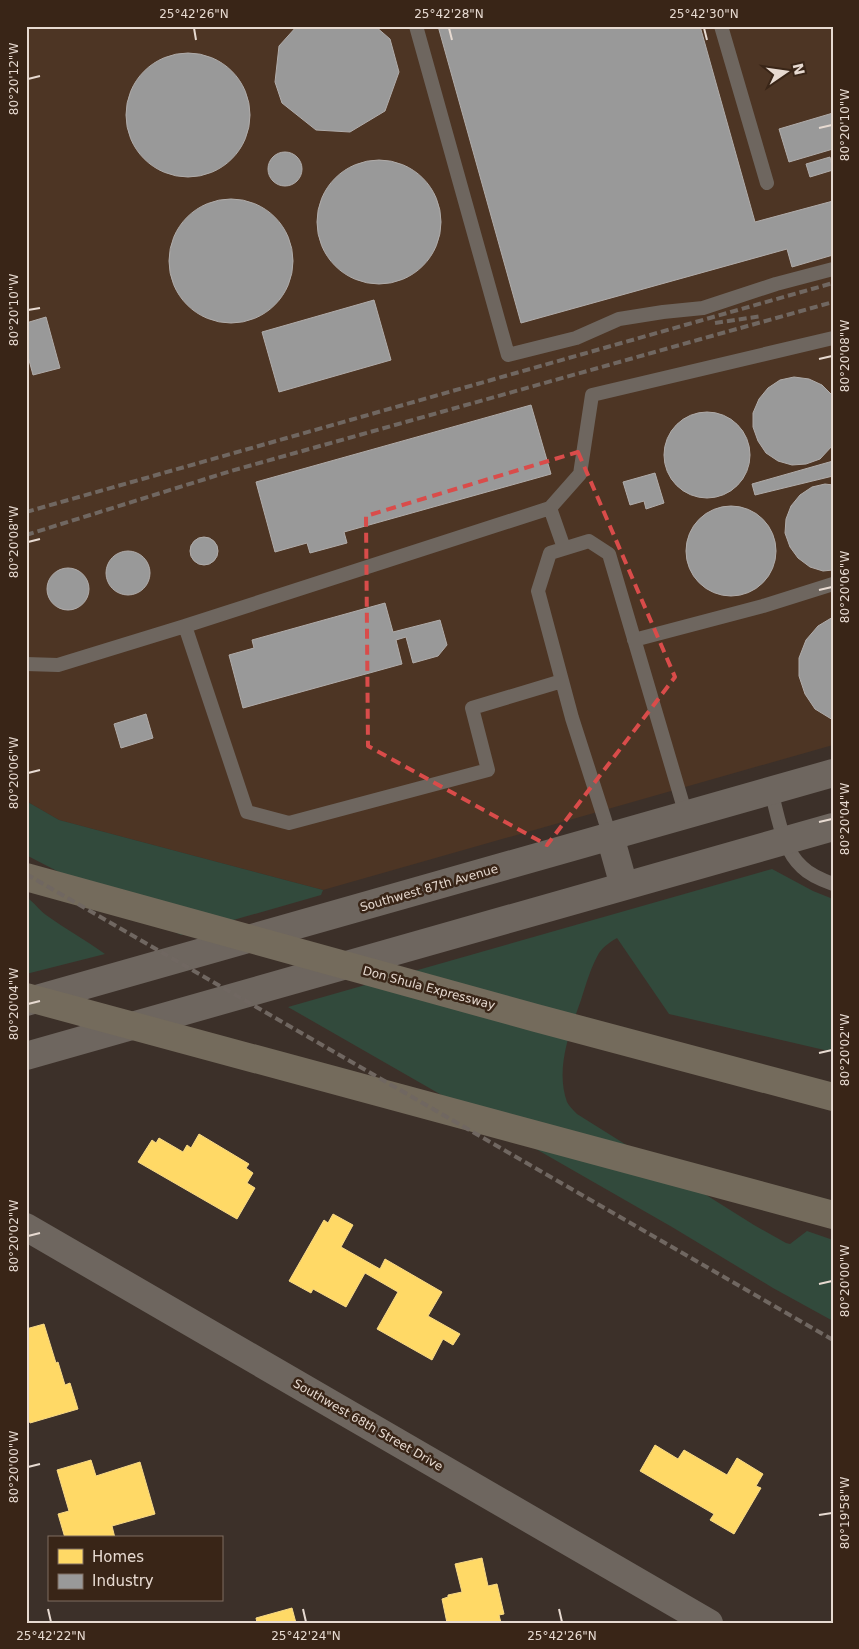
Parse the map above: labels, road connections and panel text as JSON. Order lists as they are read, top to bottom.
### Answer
{
  "streets": {
    "highway": ["Don Shula Expressway"],
    "main road": ["Southwest 87th Avenue", "Southwest 68th Street Drive"]
  },
  "legend": ["Homes", "Industry"],
  "north": "right",
  "coordinates": [
    "25°42'26\"N",
    "25°42'28\"N",
    "25°42'30\"N",
    "80°20'12\"W",
    "80°20'10\"W",
    "80°20'08\"W",
    "80°20'06\"W",
    "80°20'04\"W",
    "80°20'02\"W",
    "80°20'00\"W",
    "80°19'58\"W",
    "25°42'22\"N",
    "25°42'24\"N"
  ]
}
